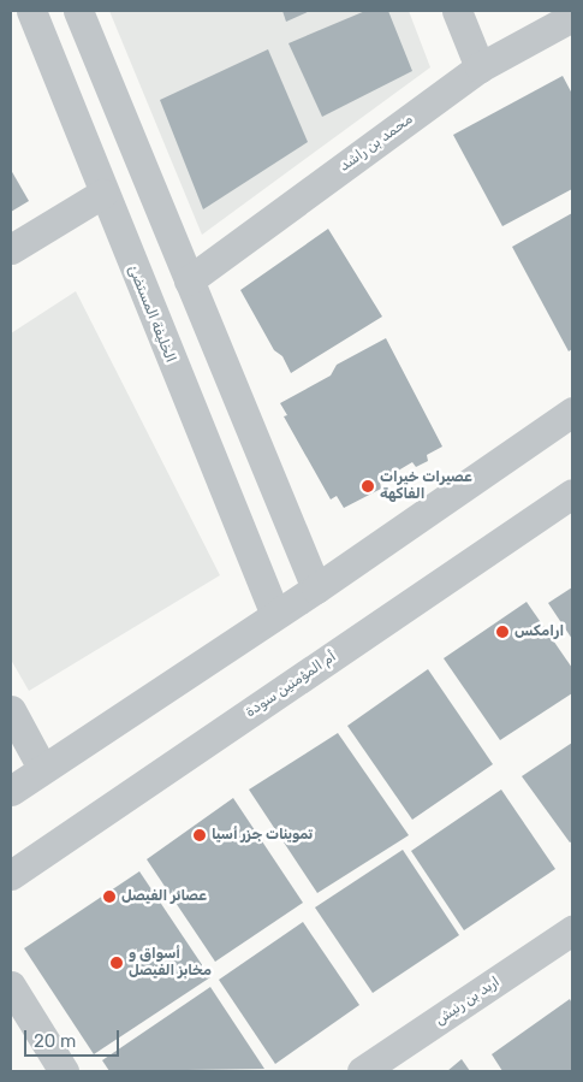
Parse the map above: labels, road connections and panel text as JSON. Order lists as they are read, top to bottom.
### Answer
{
  "streets": {
    "street": [
      "محمد بن راشد",
      "الخليفة المستضئ",
      "أم المؤمنين سودة",
      "اربد بن رنيش"
    ]
  },
  "places": [
    "عصيرات خيرات الفاكهة",
    "ارامكس",
    "تموينات جزر أسيا",
    "عصائر الفيصل",
    "أسواق و مخابز الفيصل"
  ],
  "scale_bar": "20 m"
}
